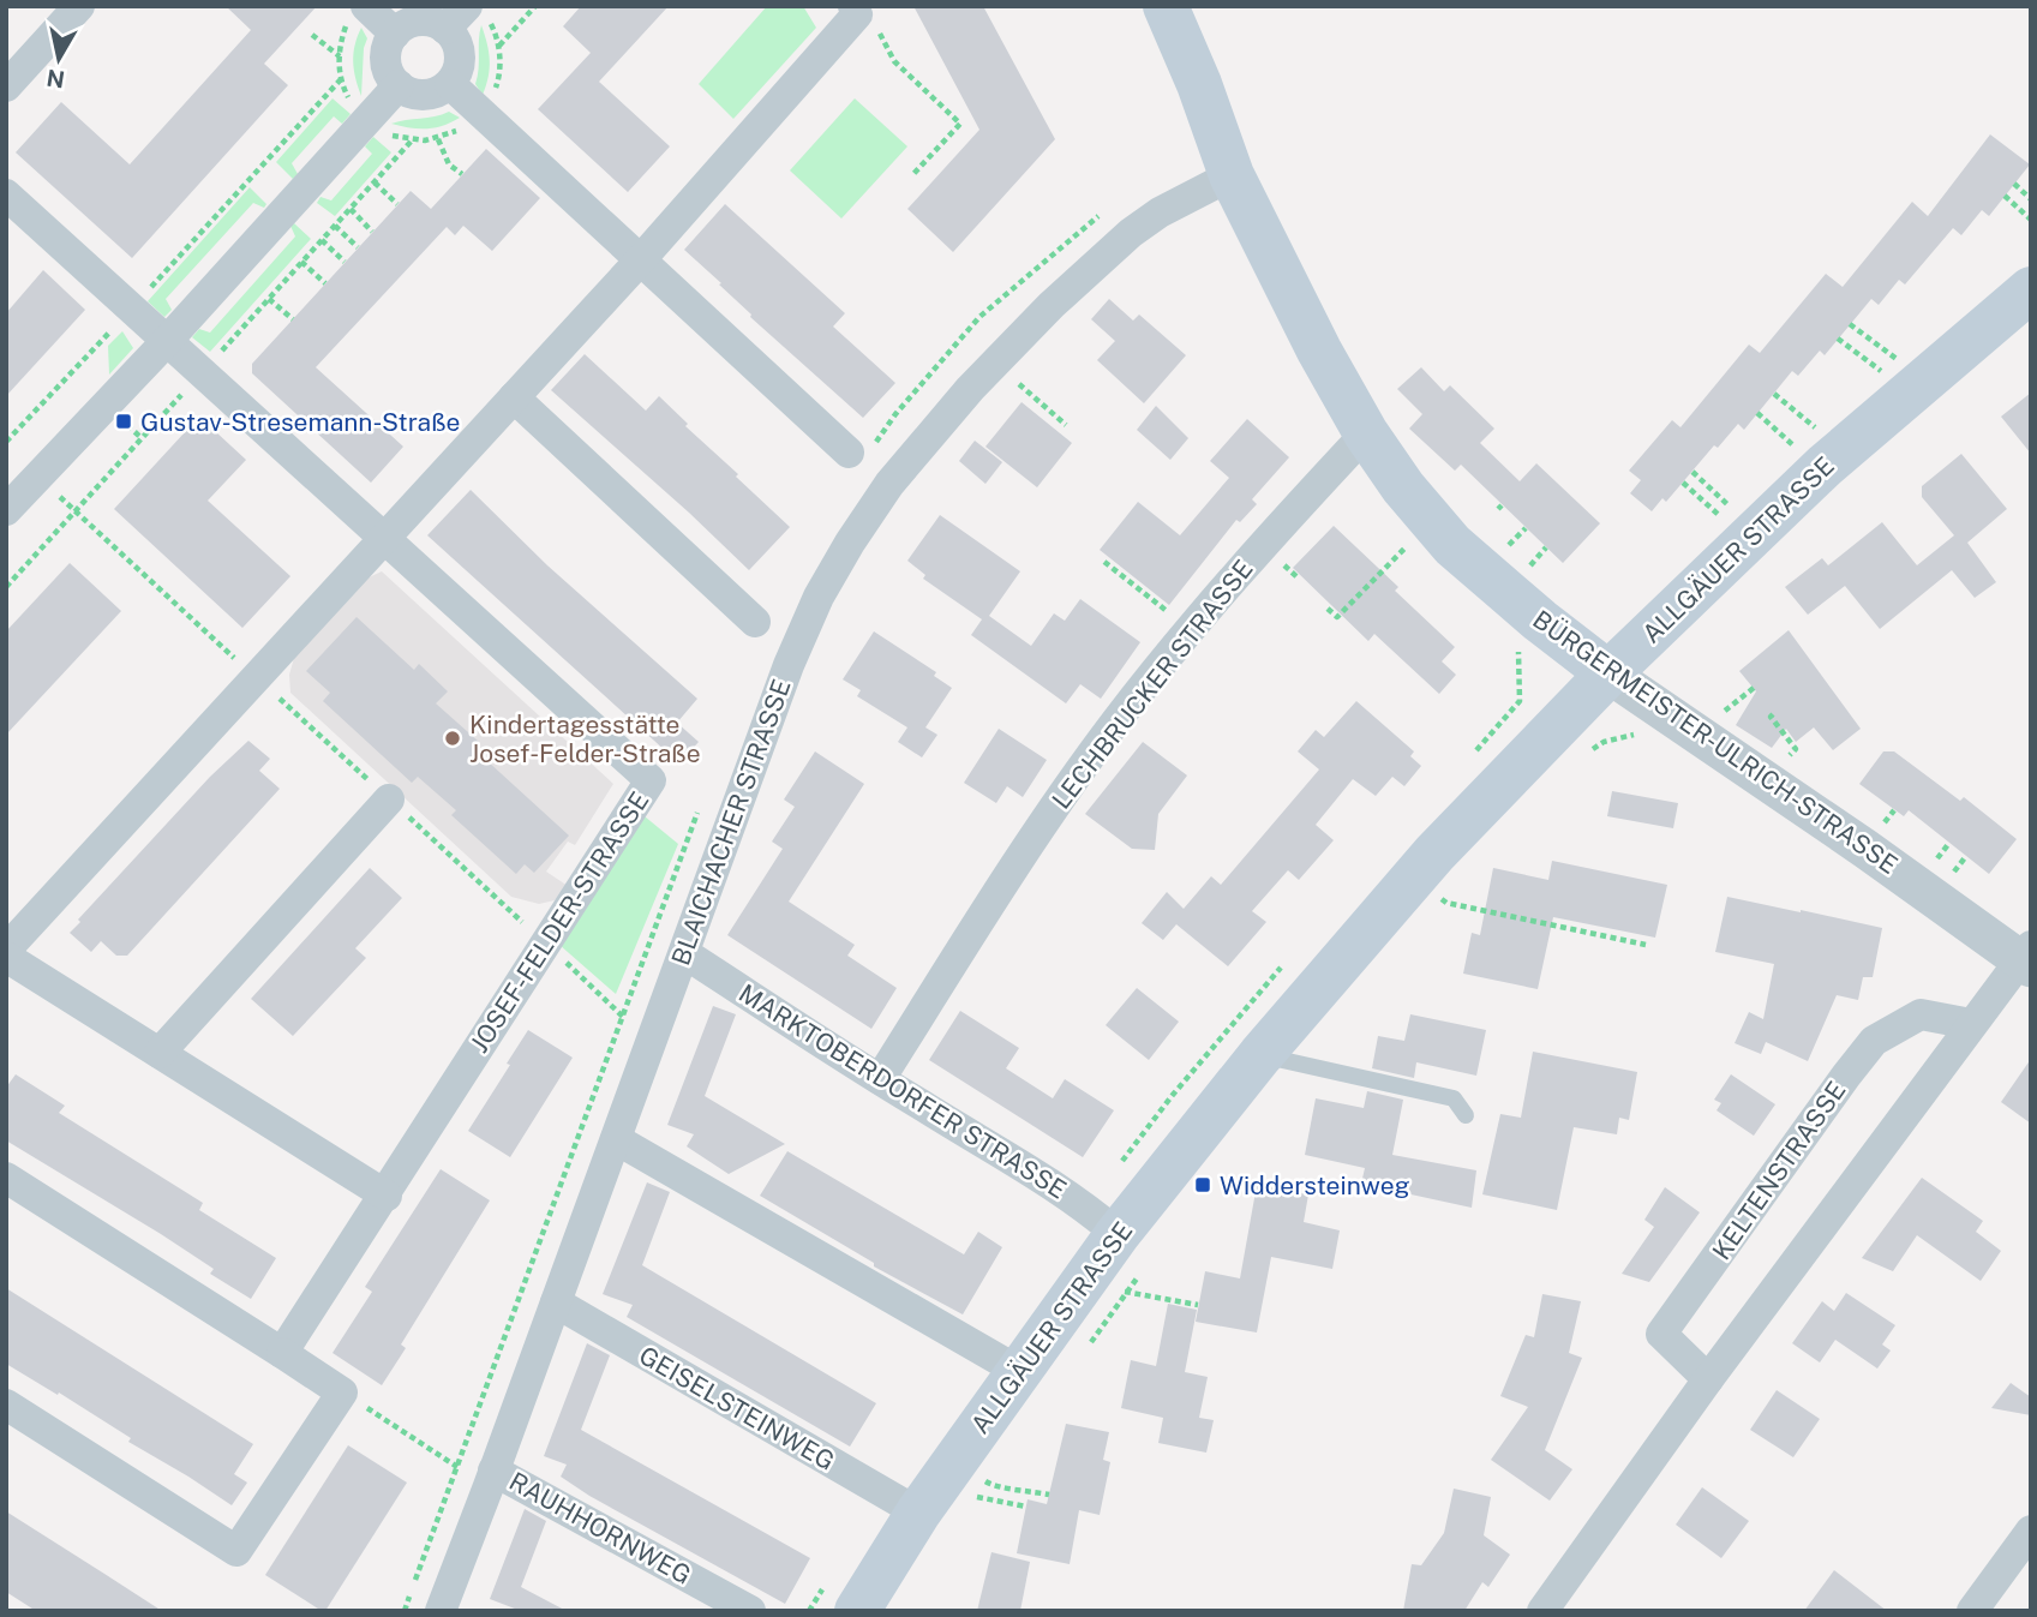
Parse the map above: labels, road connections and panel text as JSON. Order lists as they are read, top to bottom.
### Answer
{
  "streets": {
    "main road": ["ALLGÄUER STRASSE", "BÜRGERMEISTER-ULRICH-STRASSE"],
    "street": [
      "LECHBRUCKER STRASSE",
      "BLAICHACHER STRASSE",
      "JOSEF-FELDER-STRASSE",
      "MARKTOBERDORFER STRASSE",
      "KELTENSTRASSE",
      "GEISELSTEINWEG",
      "RAUHHORNWEG"
    ]
  },
  "crossings": [
    ["ALLGÄUER STRASSE", "BÜRGERMEISTER-ULRICH-STRASSE"],
    ["ALLGÄUER STRASSE", "MARKTOBERDORFER STRASSE"],
    ["ALLGÄUER STRASSE", "GEISELSTEINWEG"],
    ["LECHBRUCKER STRASSE", "BÜRGERMEISTER-ULRICH-STRASSE"],
    ["LECHBRUCKER STRASSE", "MARKTOBERDORFER STRASSE"],
    ["BÜRGERMEISTER-ULRICH-STRASSE", "BLAICHACHER STRASSE"],
    ["BLAICHACHER STRASSE", "MARKTOBERDORFER STRASSE"],
    ["BLAICHACHER STRASSE", "GEISELSTEINWEG"],
    ["BLAICHACHER STRASSE", "RAUHHORNWEG"]
  ],
  "places": {
    "transit": ["Gustav-Stresemann-Straße", "Widdersteinweg"],
    "other": ["Kindertagesstätte Josef-Felder-Straße"]
  },
  "north": "bottom"
}
